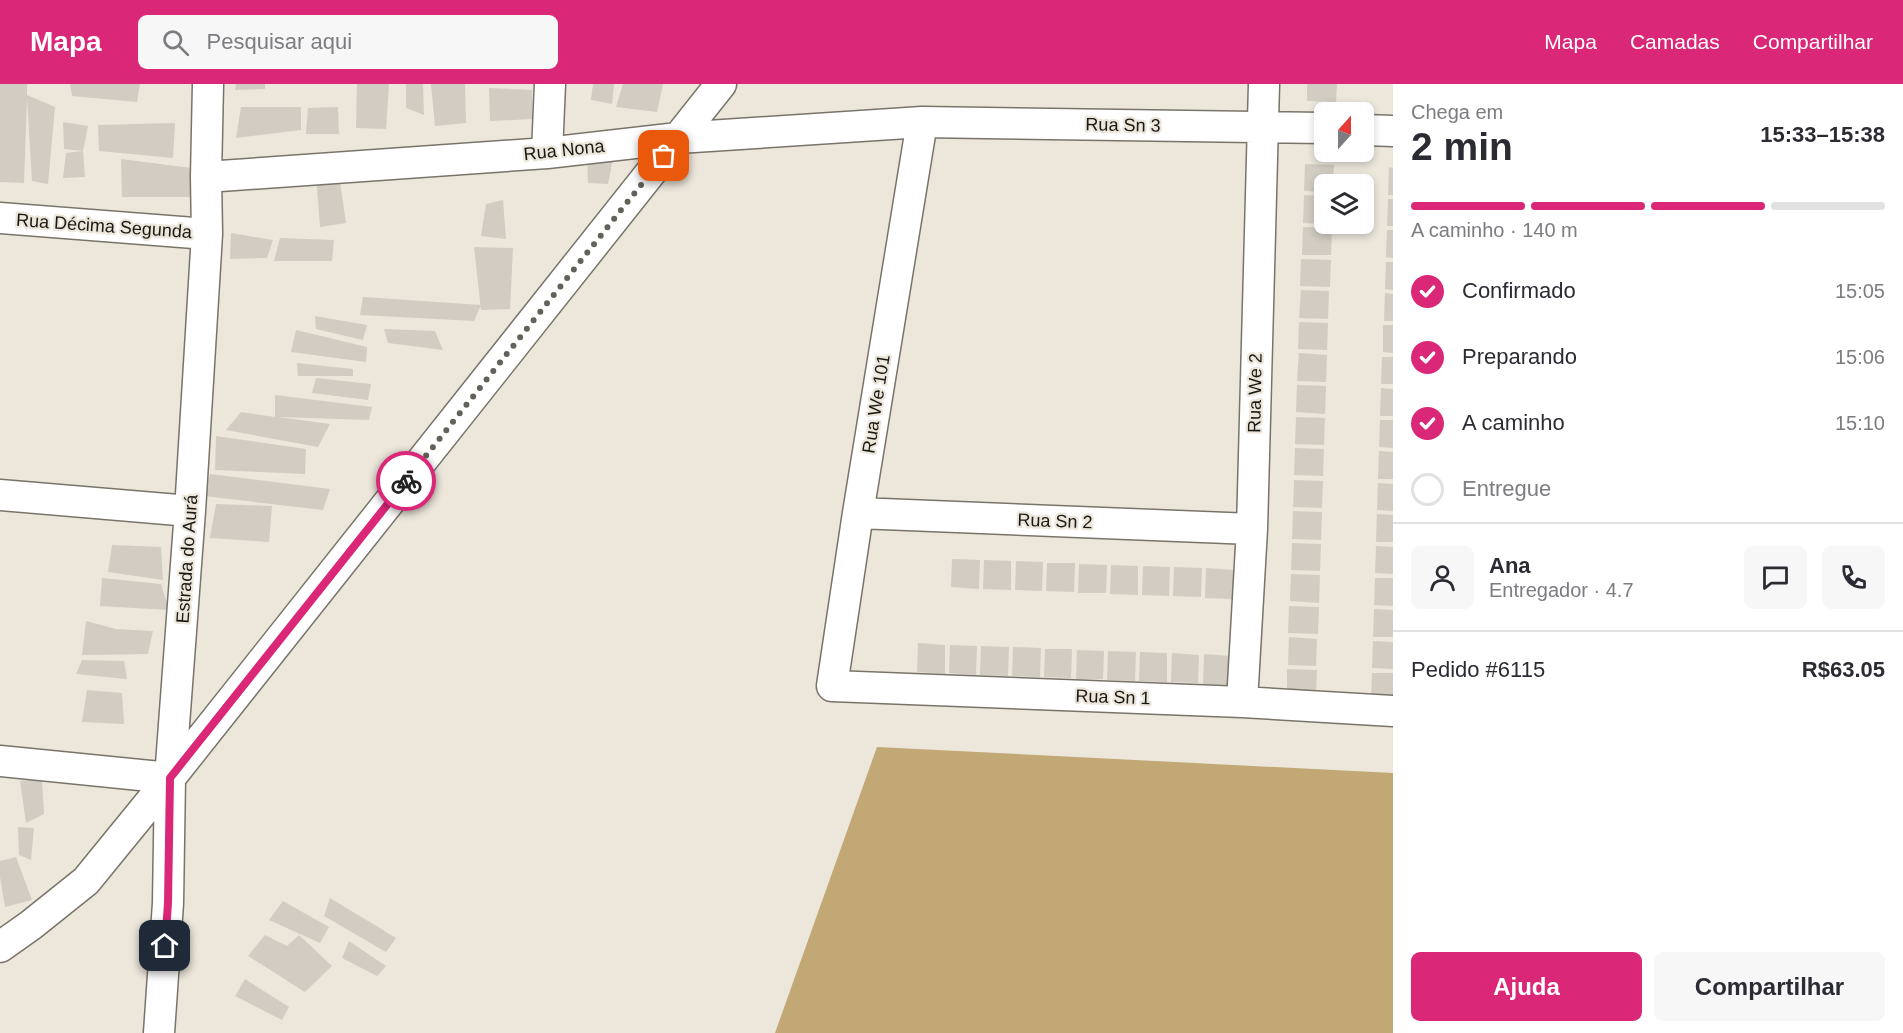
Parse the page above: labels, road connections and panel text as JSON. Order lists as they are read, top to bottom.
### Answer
{
  "streets": {
    "street": [
      "Rua Sn 3",
      "Rua Nona",
      "Rua Décima Segunda",
      "Rua We 2",
      "Rua We 101",
      "Rua Sn 2",
      "Estrada do Aurá",
      "Rua Sn 1"
    ]
  },
  "crossings": [
    ["Rua Sn 3", "Rua Nona"],
    ["Rua Sn 3", "Rua We 2"],
    ["Rua Sn 3", "Rua We 101"],
    ["Rua Nona", "Rua We 101"],
    ["Rua Nona", "Estrada do Aurá"],
    ["Rua Décima Segunda", "Estrada do Aurá"],
    ["Rua We 2", "Rua Sn 2"],
    ["Rua We 2", "Rua Sn 1"],
    ["Rua We 101", "Rua Sn 2"],
    ["Rua We 101", "Rua Sn 1"]
  ],
  "north": "top",
  "page": {
    "header": "Mapa",
    "search": "Pesquisar aqui",
    "nav": ["Mapa", "Camadas", "Compartilhar"],
    "heading": ["2 min", "Chega em", "15:33–15:38"],
    "panel": [
      "Ana",
      "Entregador · 4.7",
      "Pedido #6115",
      "R$63.05"
    ],
    "bar": "A caminho · 140 m",
    "list": [
      ["Confirmado", "15:05"],
      ["Preparando", "15:06"],
      ["A caminho", "15:10"],
      "Entregue"
    ],
    "buttons": ["Ajuda", "Compartilhar"]
  }
}
